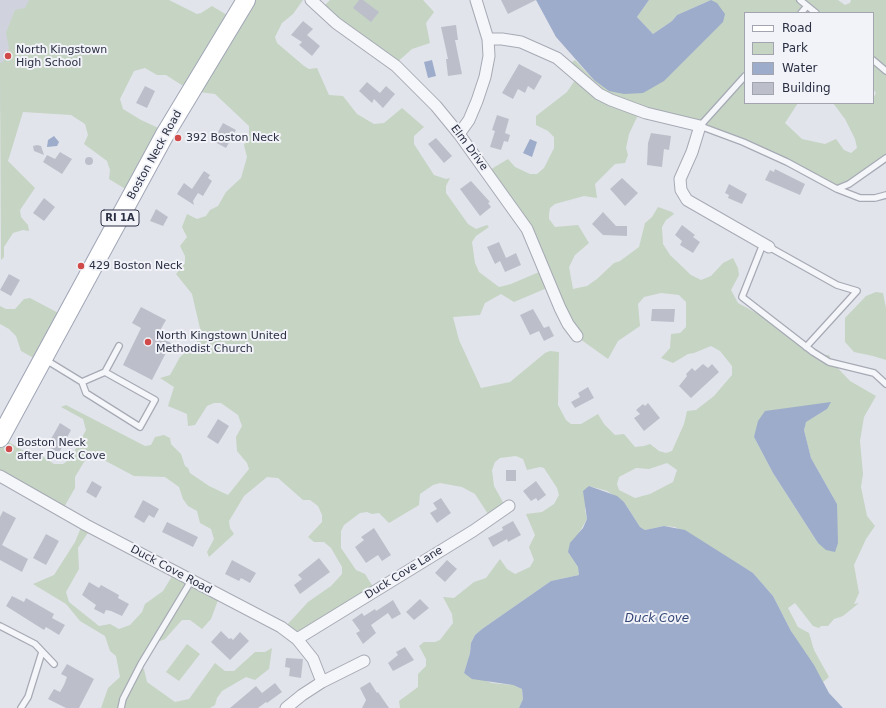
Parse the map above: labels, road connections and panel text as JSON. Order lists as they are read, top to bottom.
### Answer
{
  "streets": {
    "main road": ["Boston Neck Road", "RI 1A"],
    "street": ["Elm Drive", "Duck Cove Road", "Duck Cove Lane"]
  },
  "crossings": [
    ["Duck Cove Road", "Duck Cove Lane"]
  ],
  "water": ["Duck Cove"],
  "places": [
    "North Kingstown High School",
    "392 Boston Neck",
    "429 Boston Neck",
    "North Kingstown United Methodist Church",
    "Boston Neck after Duck Cove"
  ],
  "legend": [
    "Road",
    "Park",
    "Water",
    "Building"
  ]
}
